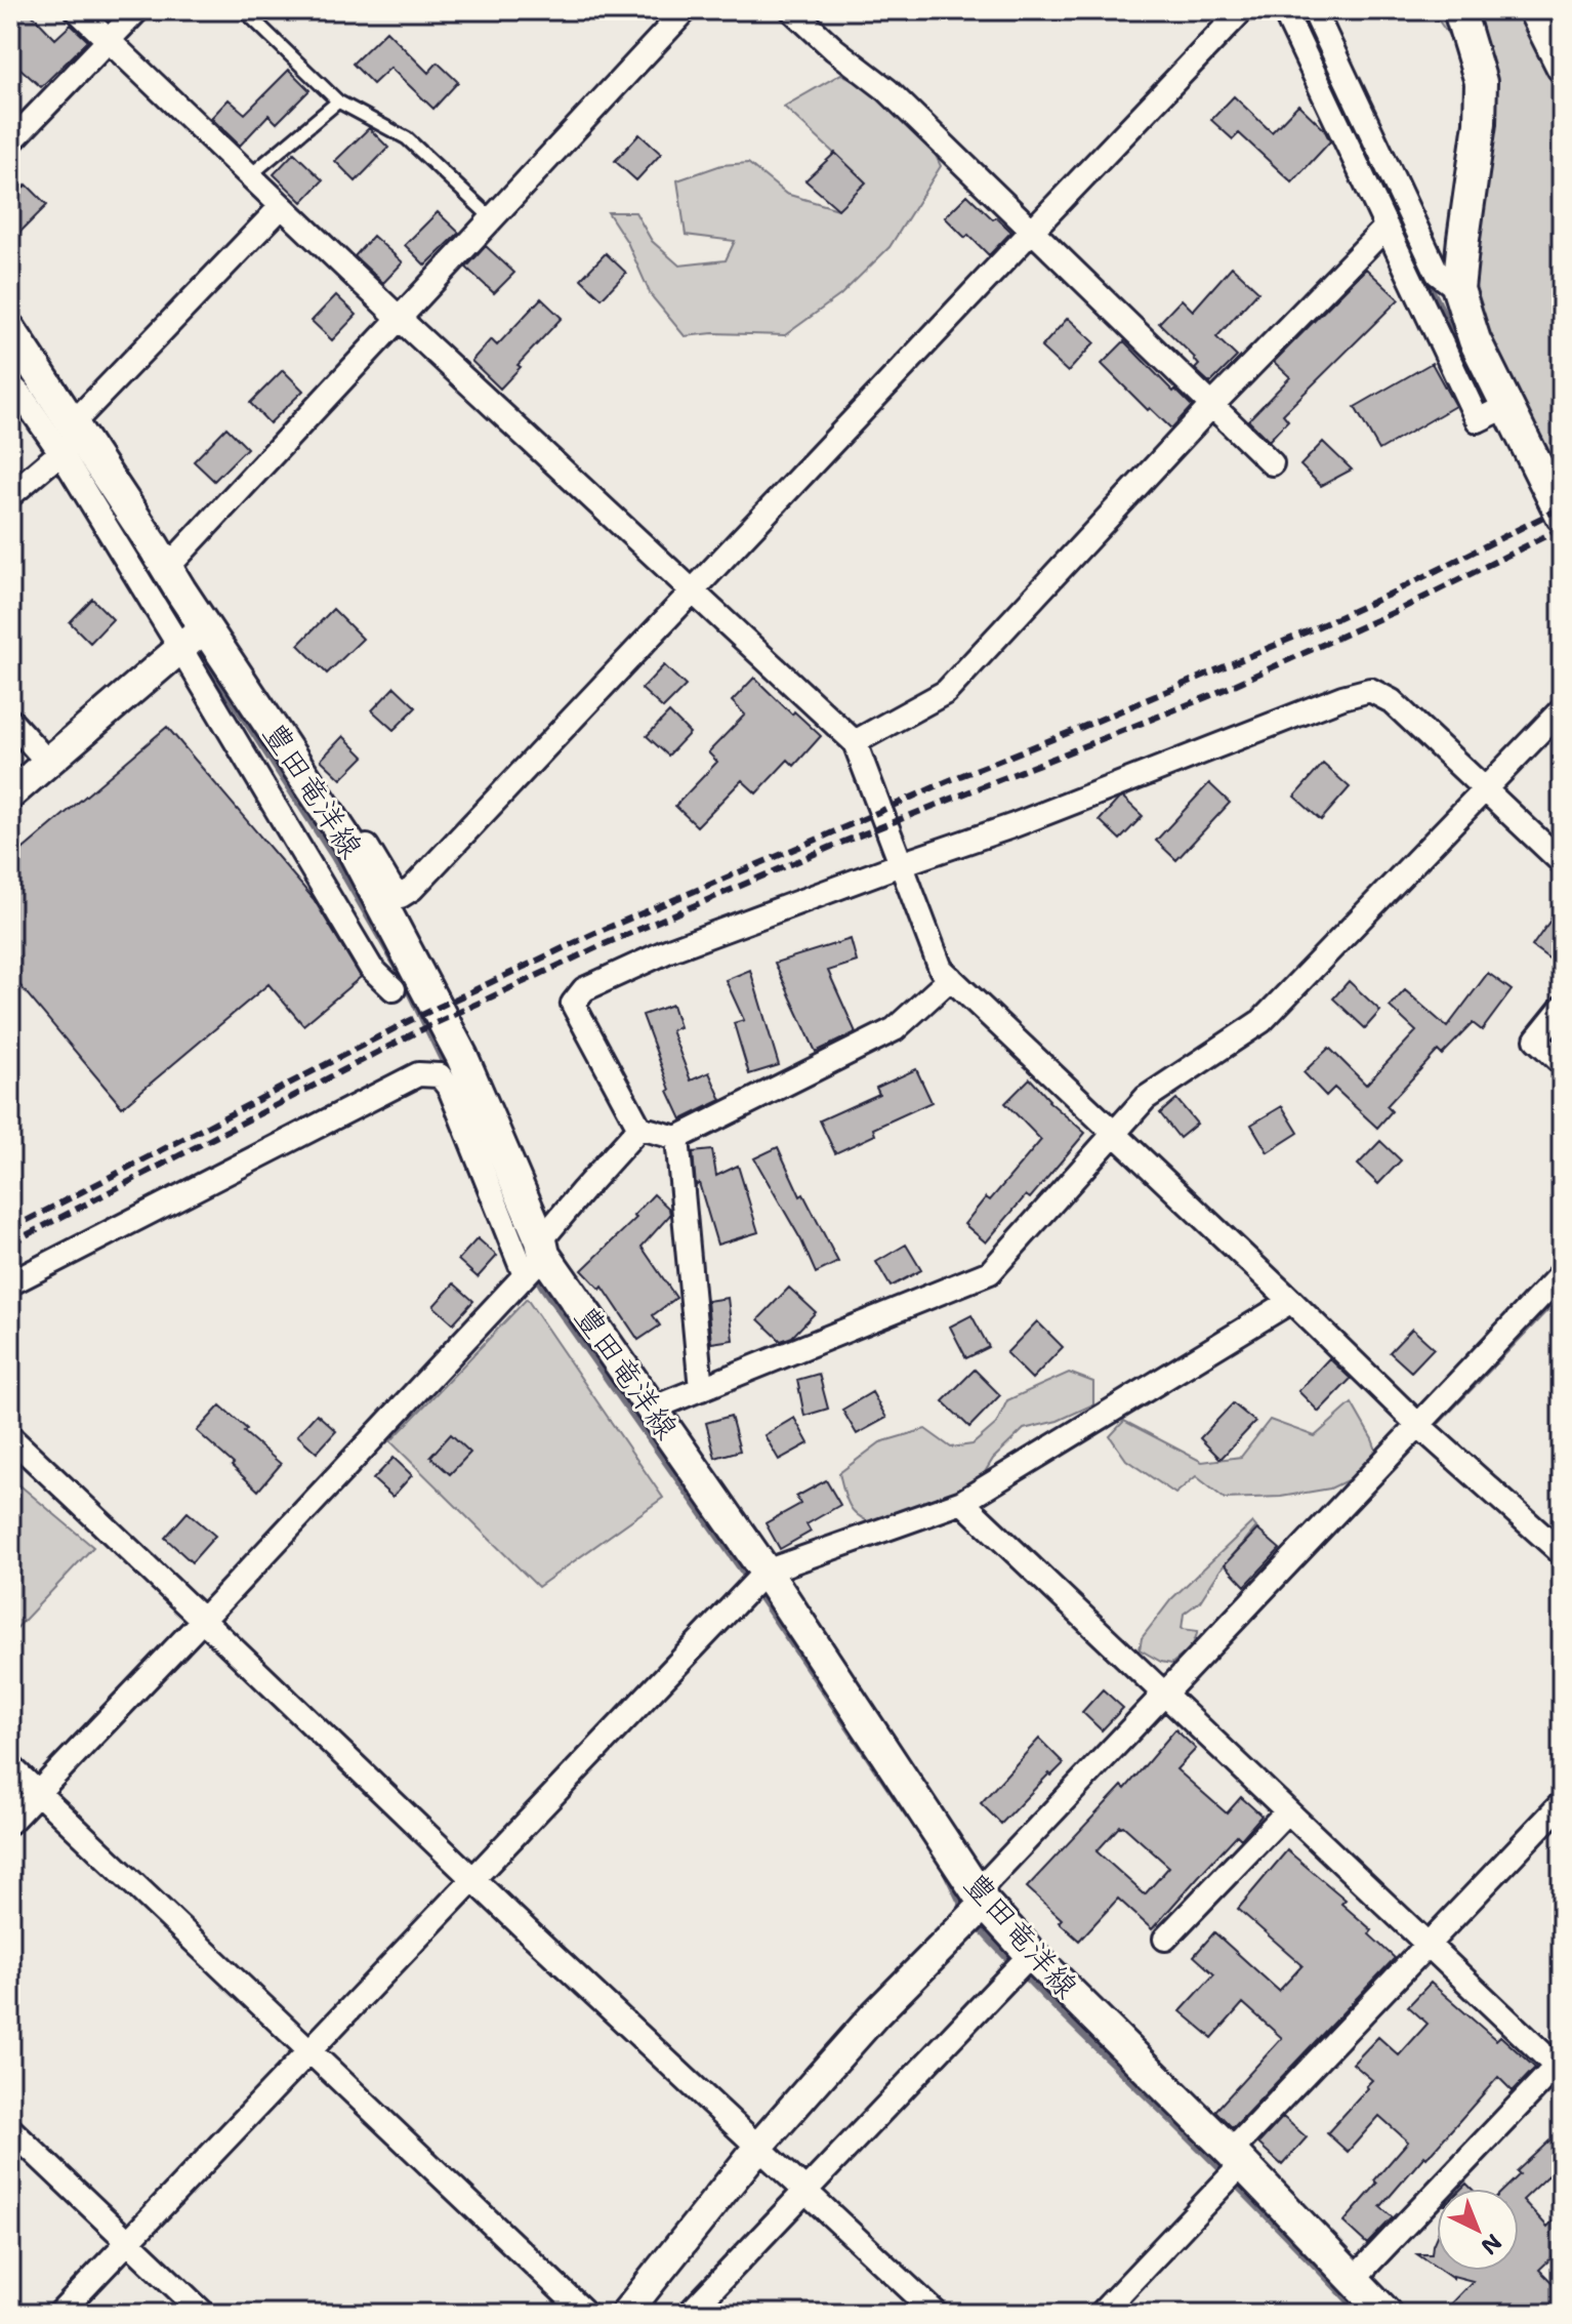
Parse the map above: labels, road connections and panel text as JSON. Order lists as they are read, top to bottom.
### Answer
{
  "streets": {
    "main road": ["豊田竜洋線"]
  },
  "north": "bottom right"
}
